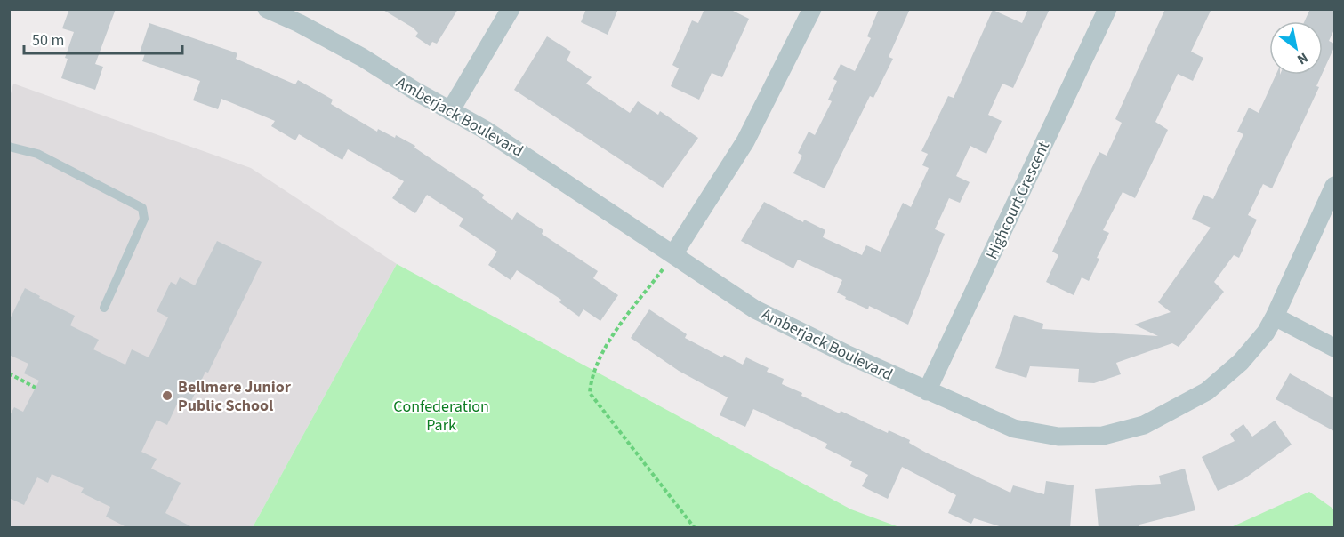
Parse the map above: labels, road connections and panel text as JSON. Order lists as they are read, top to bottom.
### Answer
{
  "streets": {
    "street": ["Amberjack Boulevard", "Highcourt Crescent"]
  },
  "crossings": [
    ["Amberjack Boulevard", "Highcourt Crescent"]
  ],
  "parks": ["Confederation Park"],
  "places": ["Bellmere Junior Public School"],
  "scale_bar": "50 m",
  "north": "bottom right"
}
